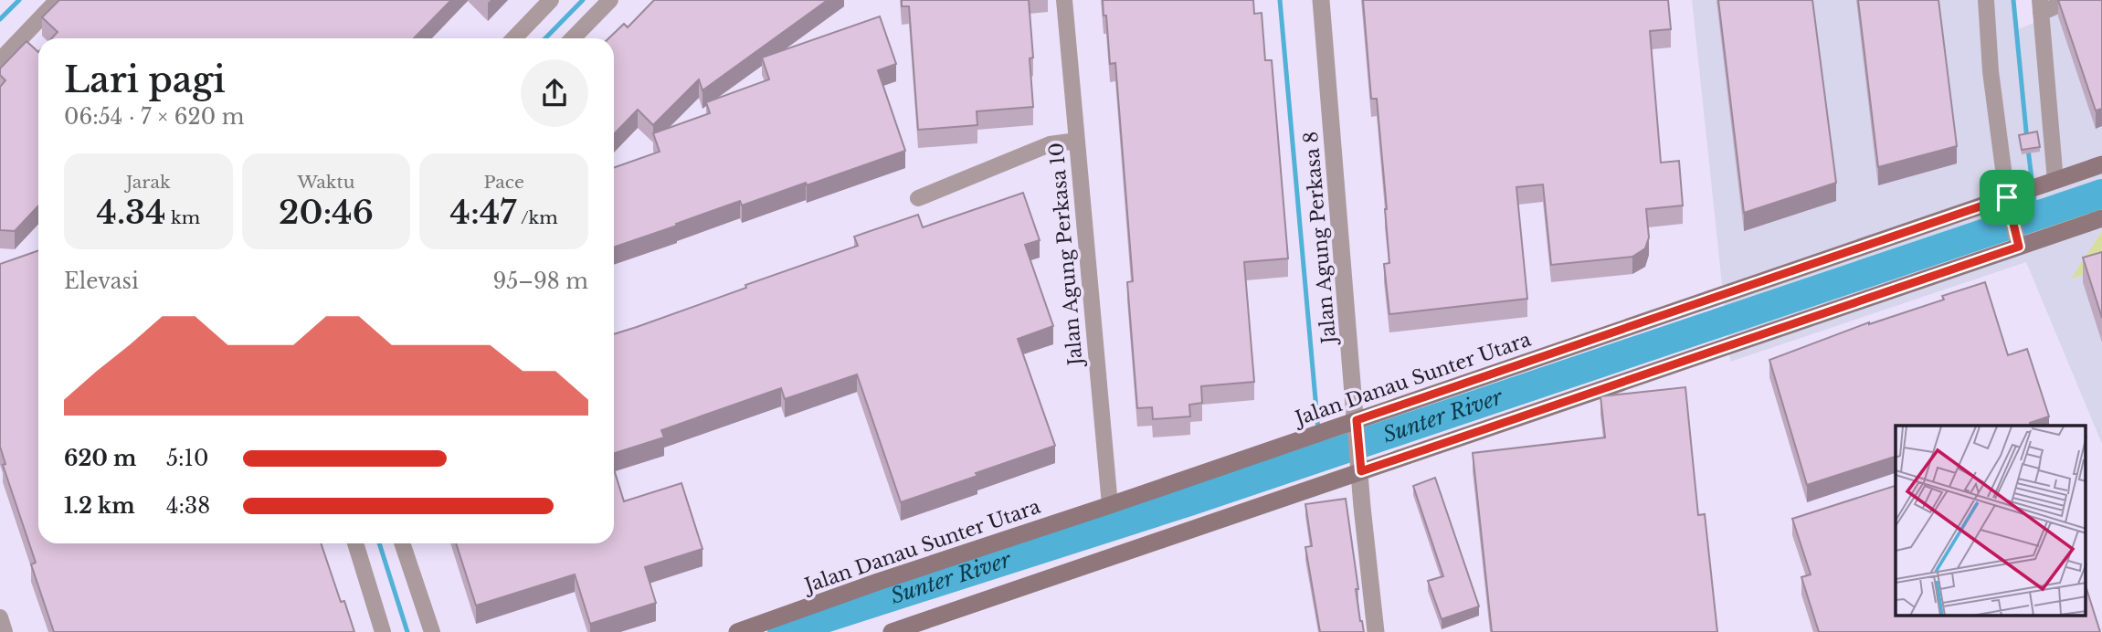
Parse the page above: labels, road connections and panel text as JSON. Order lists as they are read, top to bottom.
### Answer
{
  "streets": {
    "main road": ["Jalan Danau Sunter Utara"],
    "street": ["Jalan Agung Perkasa 8", "Jalan Agung Perkasa 10"]
  },
  "crossings": [
    ["Jalan Agung Perkasa 8", "Jalan Danau Sunter Utara"],
    ["Jalan Agung Perkasa 10", "Jalan Danau Sunter Utara"]
  ],
  "water": ["Sunter River"],
  "page": {
    "heading": ["Lari pagi", "06:54 · 7 × 620 m"],
    "stats": [
      ["Jarak", "4.34 km"],
      ["Waktu", "20:46"],
      ["Pace", "4:47 /km"]
    ],
    "chart": ["Elevasi", "95–98 m"],
    "list": [
      {
        "name": "620 m",
        "note": "5:10"
      },
      {
        "name": "1.2 km",
        "note": "4:38"
      }
    ]
  }
}
